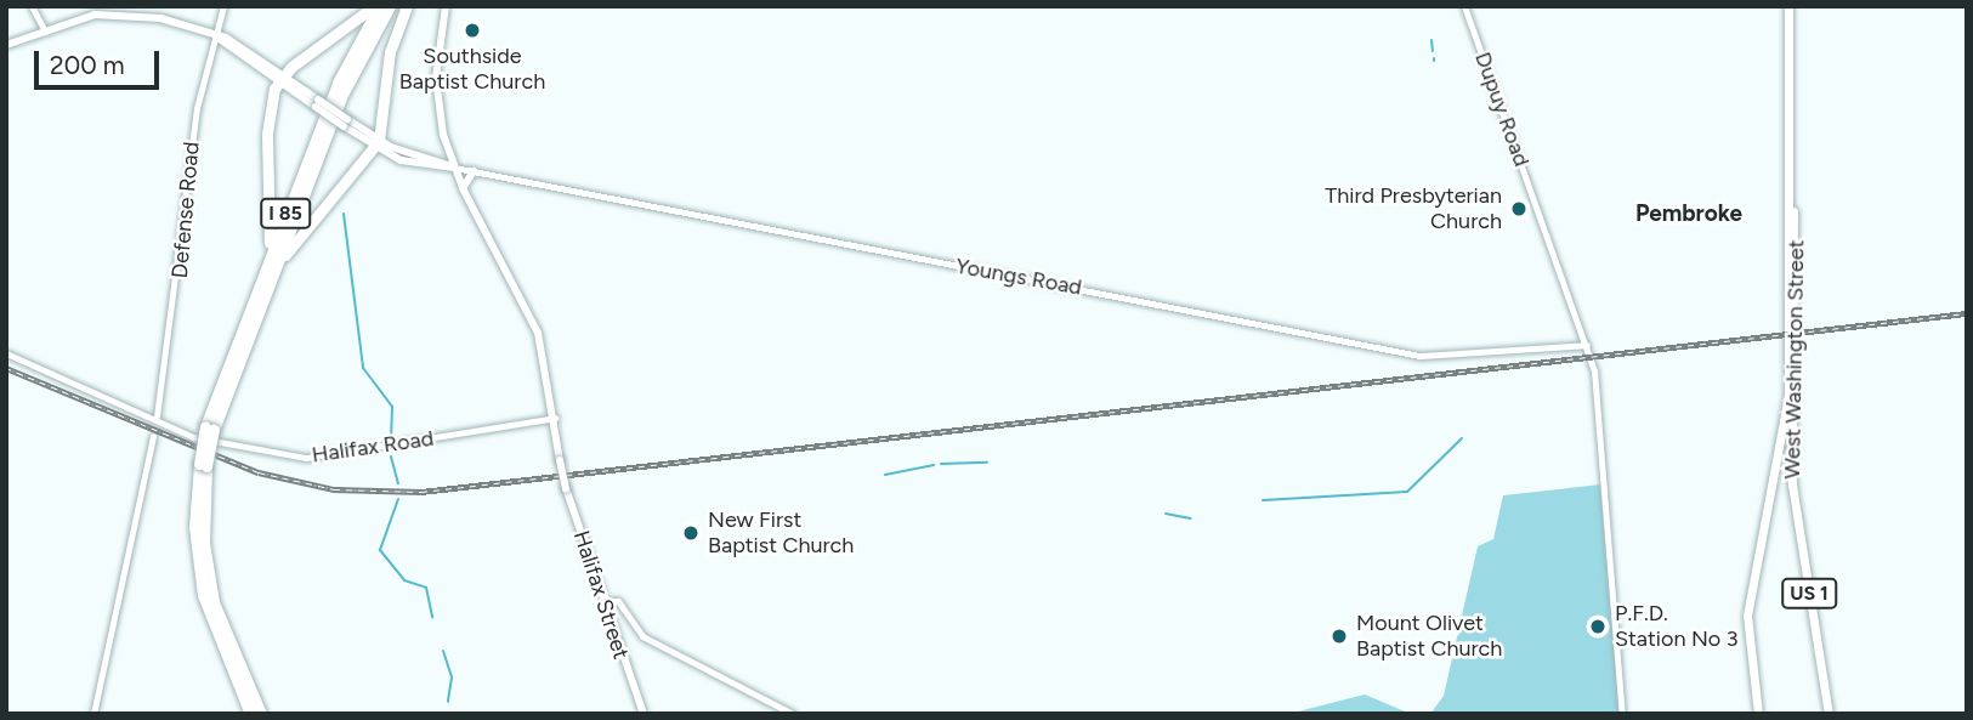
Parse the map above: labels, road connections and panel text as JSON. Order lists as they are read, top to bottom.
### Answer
{
  "streets": {
    "highway": ["I 85"],
    "main road": ["West Washington Street", "US 1", "Halifax Street"],
    "street": [
      "Dupuy Road",
      "Defense Road",
      "Youngs Road",
      "Halifax Road"
    ]
  },
  "crossings": [
    ["Dupuy Road", "Youngs Road"],
    ["Youngs Road", "Halifax Street"],
    ["Halifax Road", "Halifax Street"]
  ],
  "districts": ["Pembroke"],
  "places": [
    "Southside Baptist Church",
    "Third Presbyterian Church",
    "New First Baptist Church",
    "P.F.D. Station No 3",
    "Mount Olivet Baptist Church"
  ],
  "scale_bar": "200 m"
}
